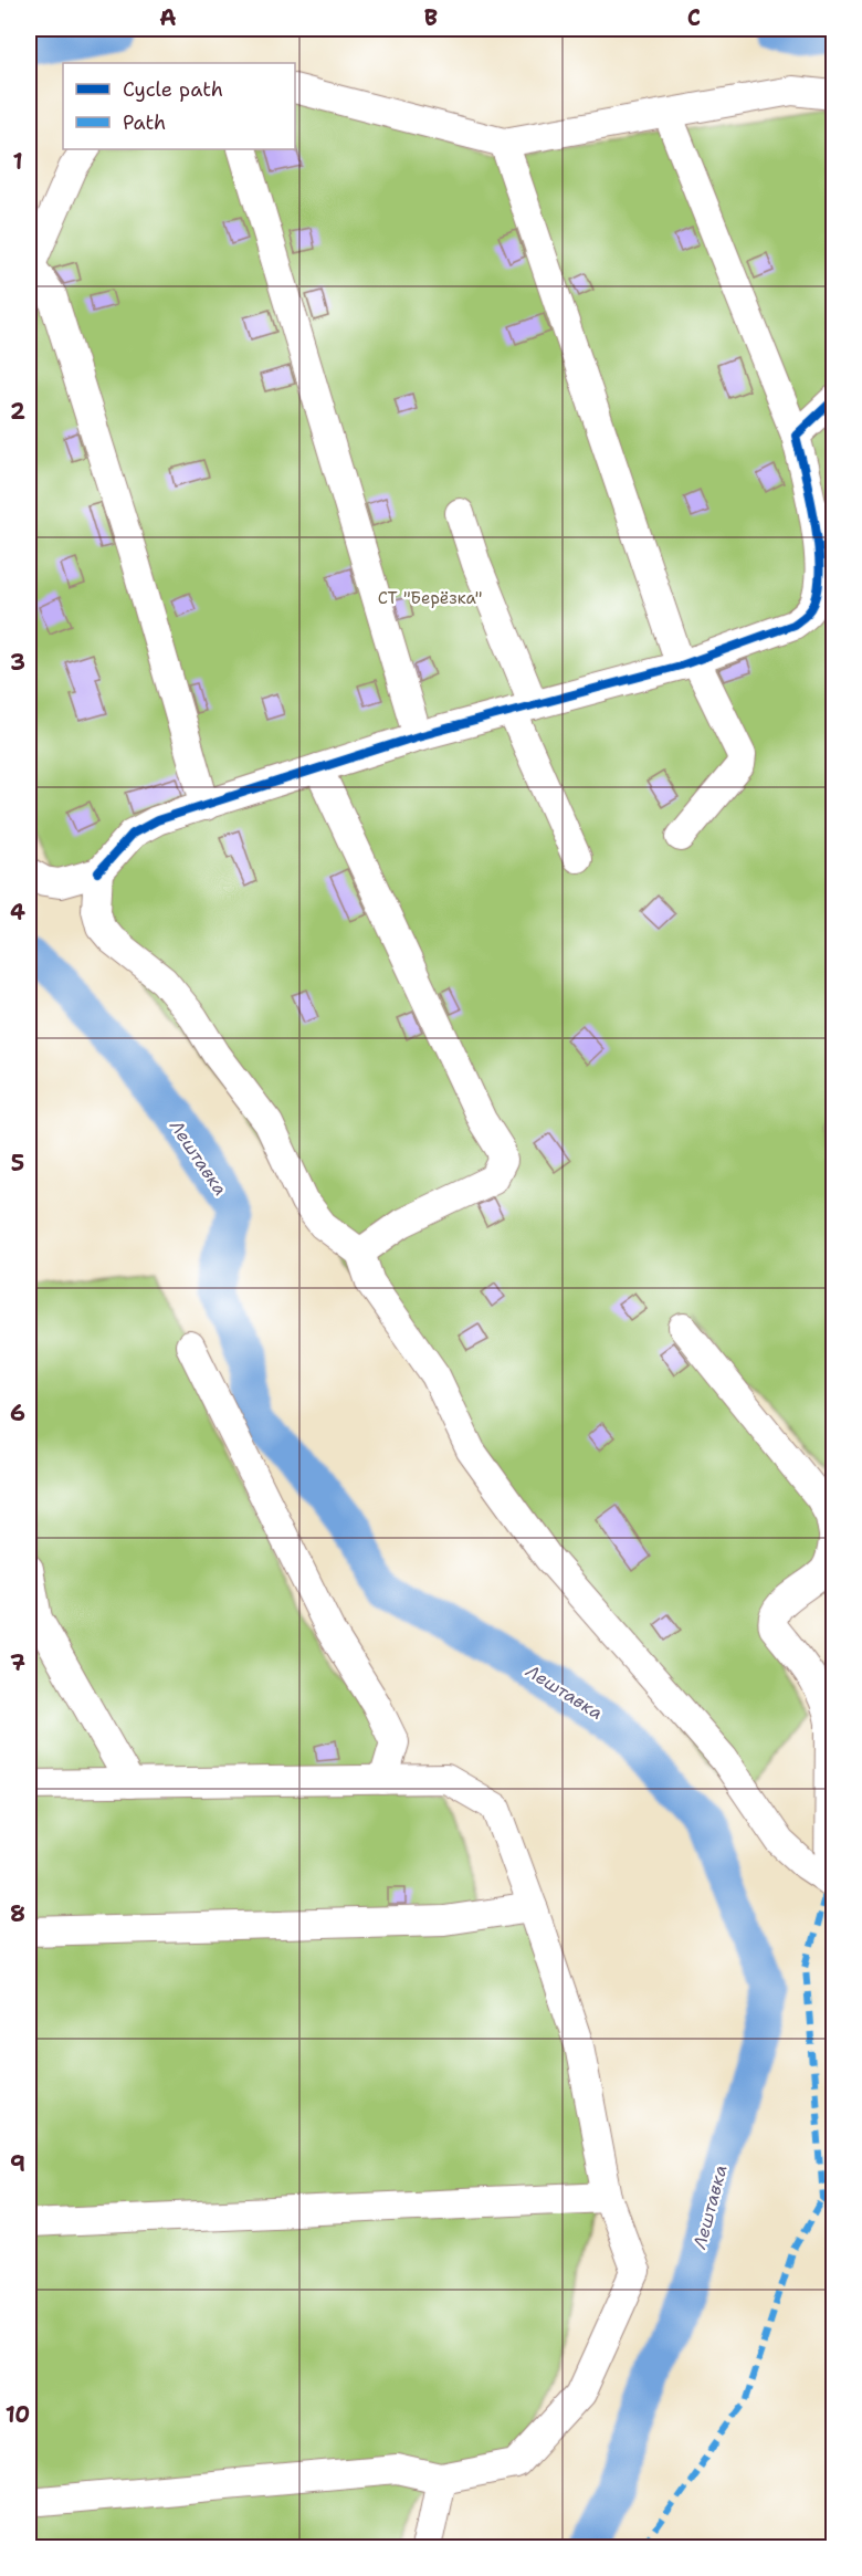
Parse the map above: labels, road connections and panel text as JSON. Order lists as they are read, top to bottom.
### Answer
{
  "water": ["Лештавка"],
  "parks": ["СТ \"Берёзка\""],
  "legend": ["Cycle path", "Path"],
  "grid": {
    "columns": ["A", "B", "C"],
    "rows": [
      "1",
      "2",
      "3",
      "4",
      "5",
      "6",
      "7",
      "8",
      "9",
      "10"
    ]
  }
}
